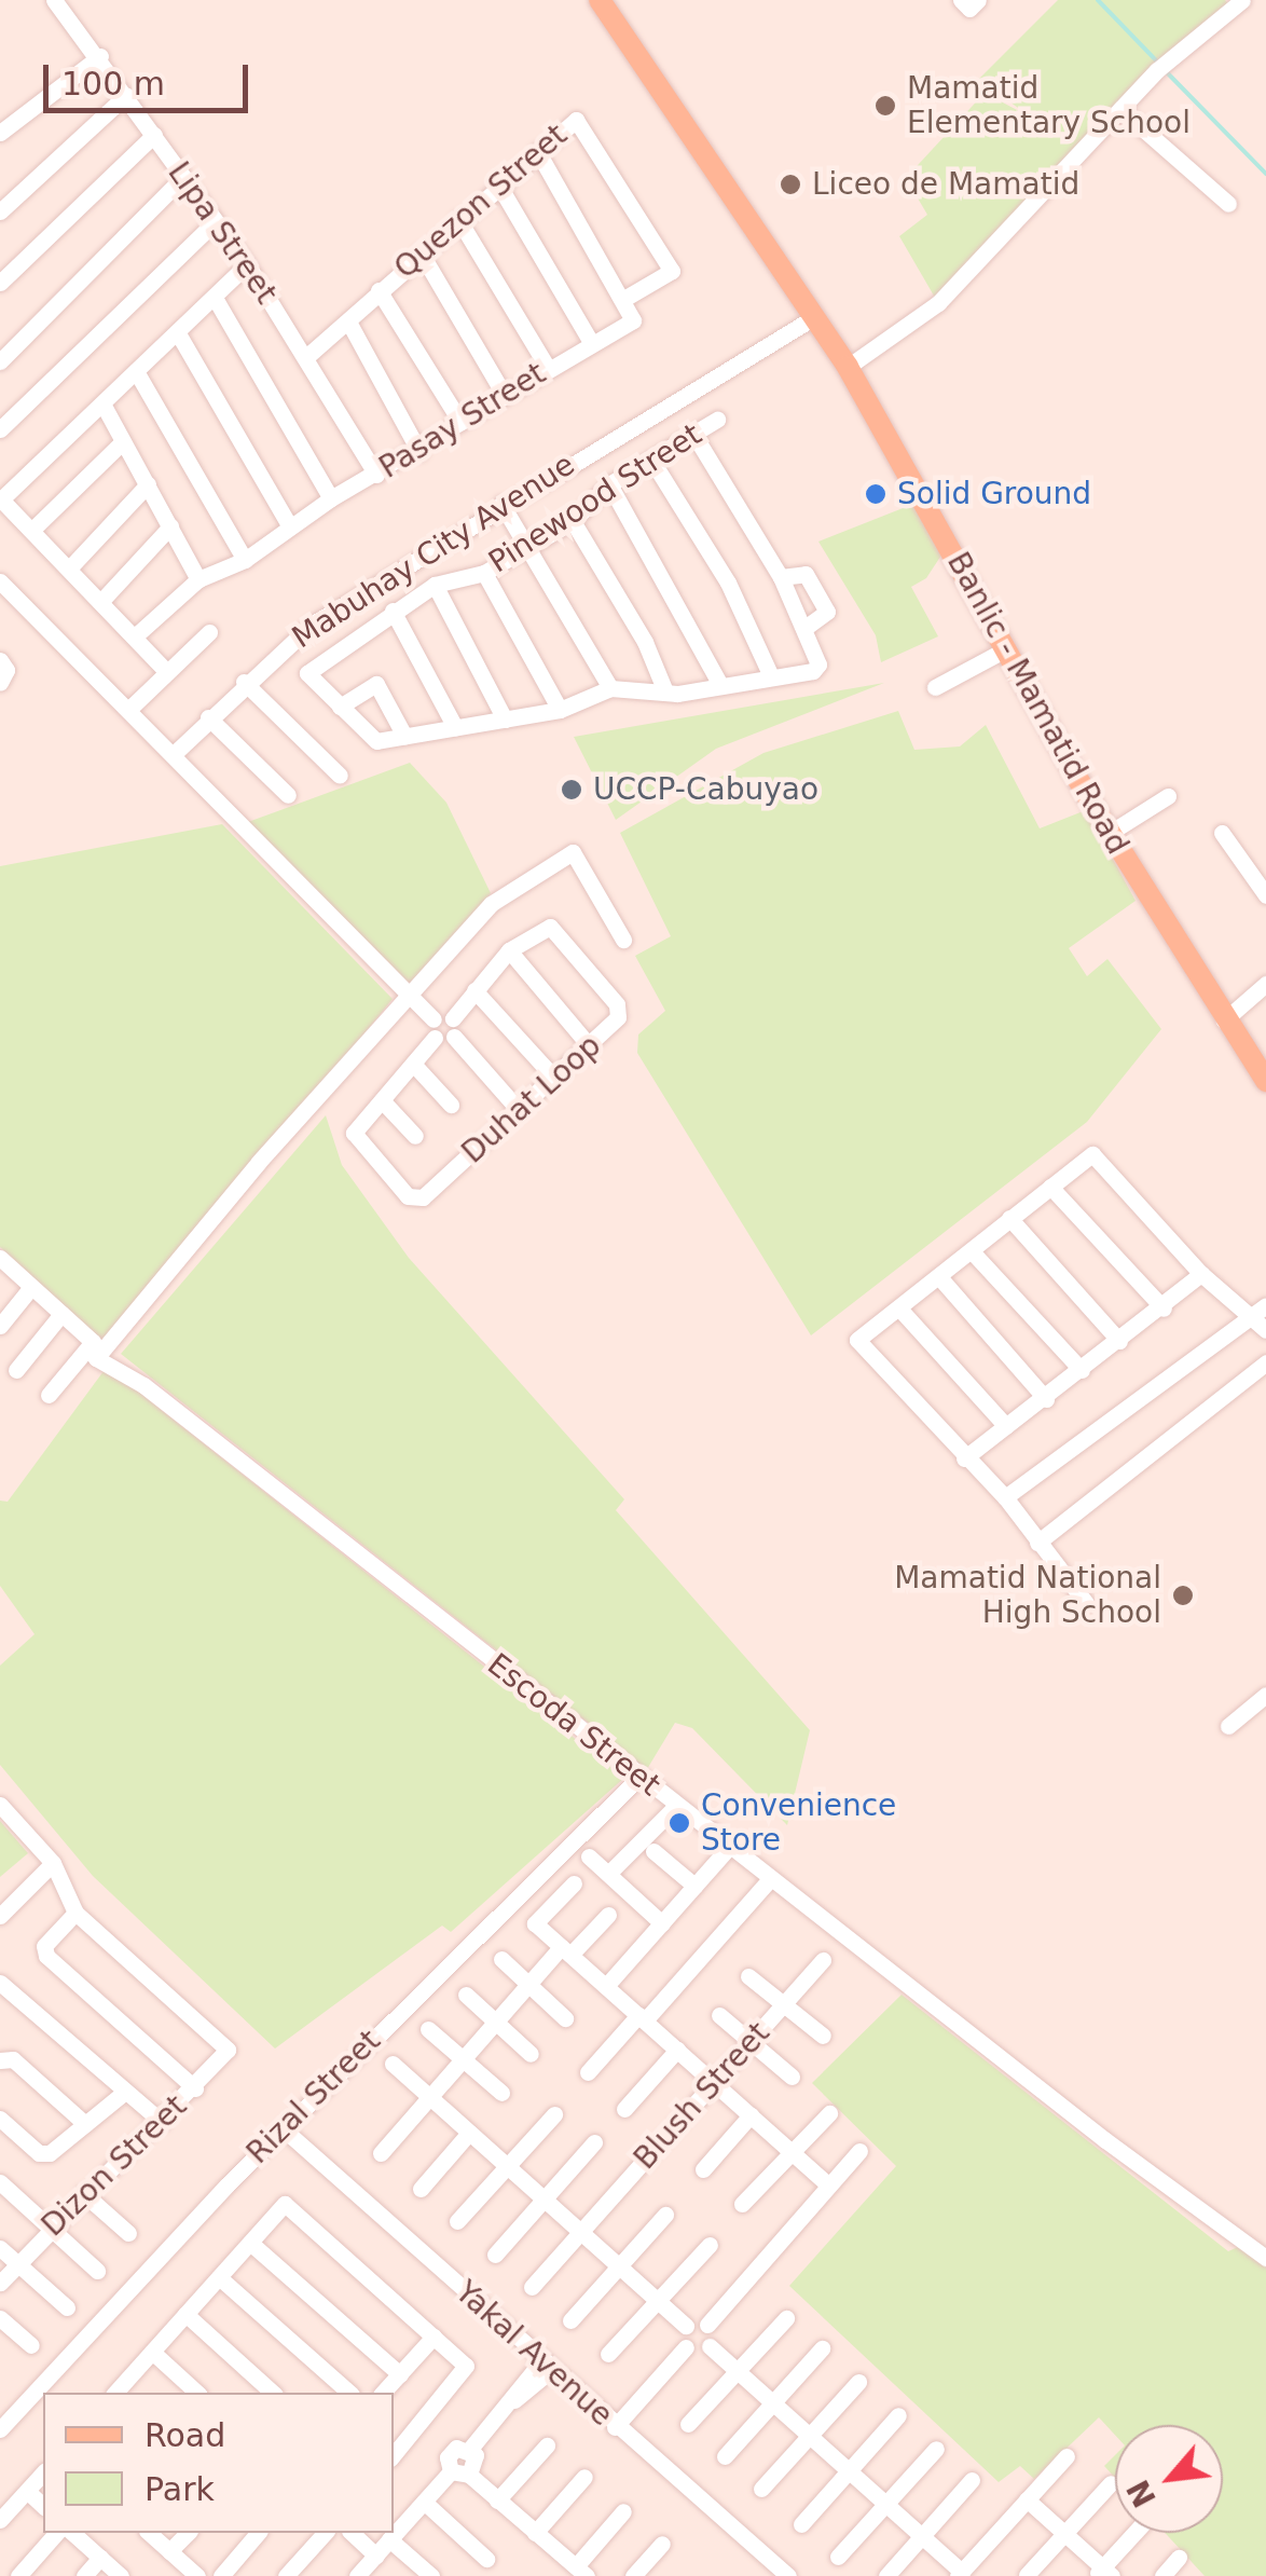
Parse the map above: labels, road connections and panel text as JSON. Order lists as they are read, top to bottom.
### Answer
{
  "streets": {
    "main road": ["Banlic - Mamatid Road"],
    "street": [
      "Quezon Street",
      "Lipa Street",
      "Pasay Street",
      "Pinewood Street",
      "Mabuhay City Avenue",
      "Duhat Loop",
      "Escoda Street",
      "Blush Street",
      "Rizal Street",
      "Dizon Street",
      "Yakal Avenue"
    ]
  },
  "crossings": [
    ["Quezon Street", "Lipa Street"],
    ["Quezon Street", "Pasay Street"],
    ["Lipa Street", "Pasay Street"],
    ["Mabuhay City Avenue", "Banlic - Mamatid Road"],
    ["Escoda Street", "Rizal Street"],
    ["Rizal Street", "Yakal Avenue"]
  ],
  "places": [
    "Mamatid Elementary School",
    "Liceo de Mamatid",
    "Solid Ground",
    "UCCP-Cabuyao",
    "Mamatid National High School",
    "Convenience Store"
  ],
  "legend": ["Road", "Park"],
  "scale_bar": "100 m",
  "north": "bottom left"
}
